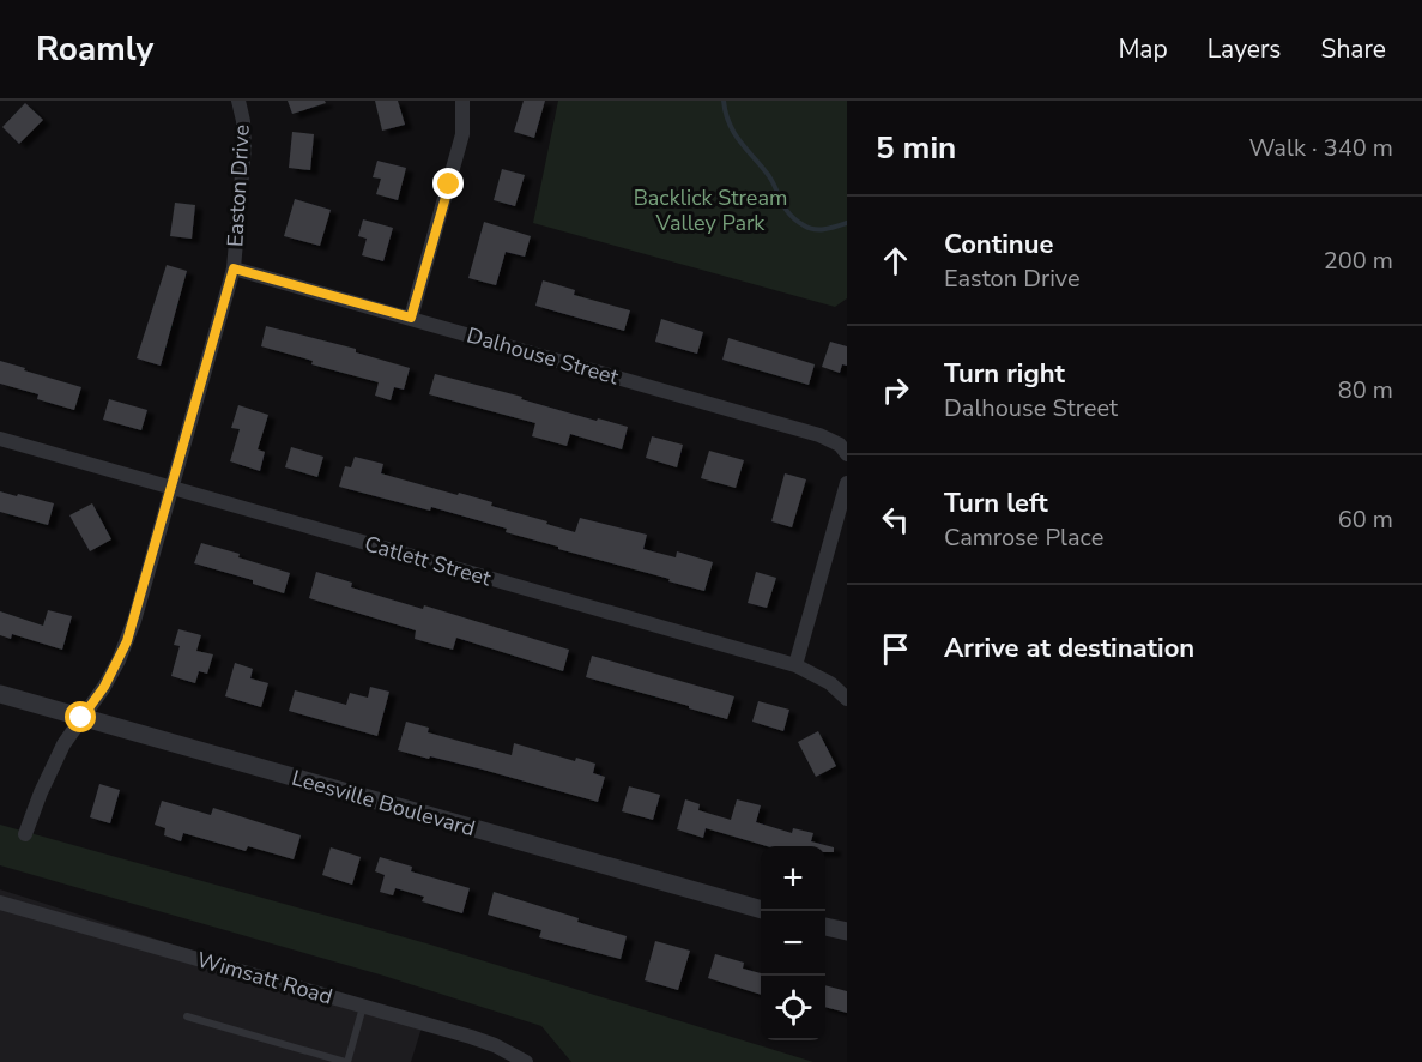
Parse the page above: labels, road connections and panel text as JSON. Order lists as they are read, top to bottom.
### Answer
{
  "streets": {
    "street": [
      "Easton Drive",
      "Dalhouse Street",
      "Catlett Street",
      "Leesville Boulevard",
      "Wimsatt Road"
    ]
  },
  "crossings": [
    ["Easton Drive", "Dalhouse Street"],
    ["Easton Drive", "Catlett Street"],
    ["Easton Drive", "Leesville Boulevard"]
  ],
  "parks": ["Backlick Stream Valley Park"],
  "page": {
    "header": "Roamly",
    "nav": ["Map", "Layers", "Share"],
    "heading": ["5 min", "Walk · 340 m"],
    "list": [
      ["Continue", "Easton Drive", "200 m"],
      ["Turn right", "Dalhouse Street", "80 m"],
      ["Turn left", "Camrose Place", "60 m"],
      "Arrive at destination"
    ],
    "map_buttons": ["+", "−"]
  }
}
